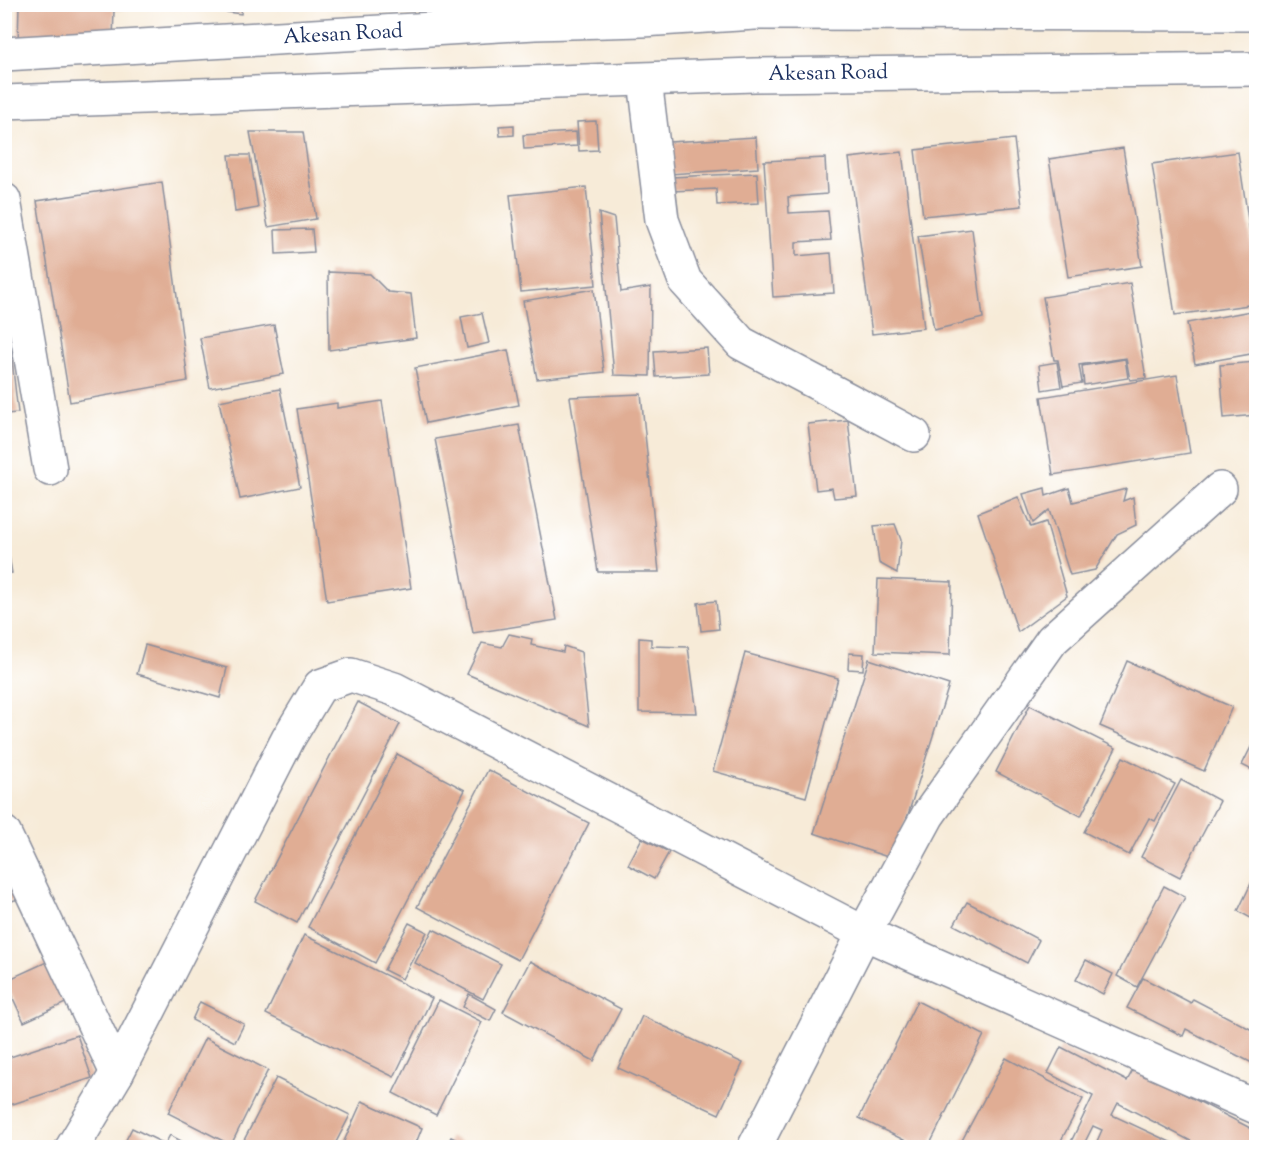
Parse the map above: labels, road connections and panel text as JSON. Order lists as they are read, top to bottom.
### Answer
{
  "streets": {
    "street": ["Akesan Road"]
  }
}
